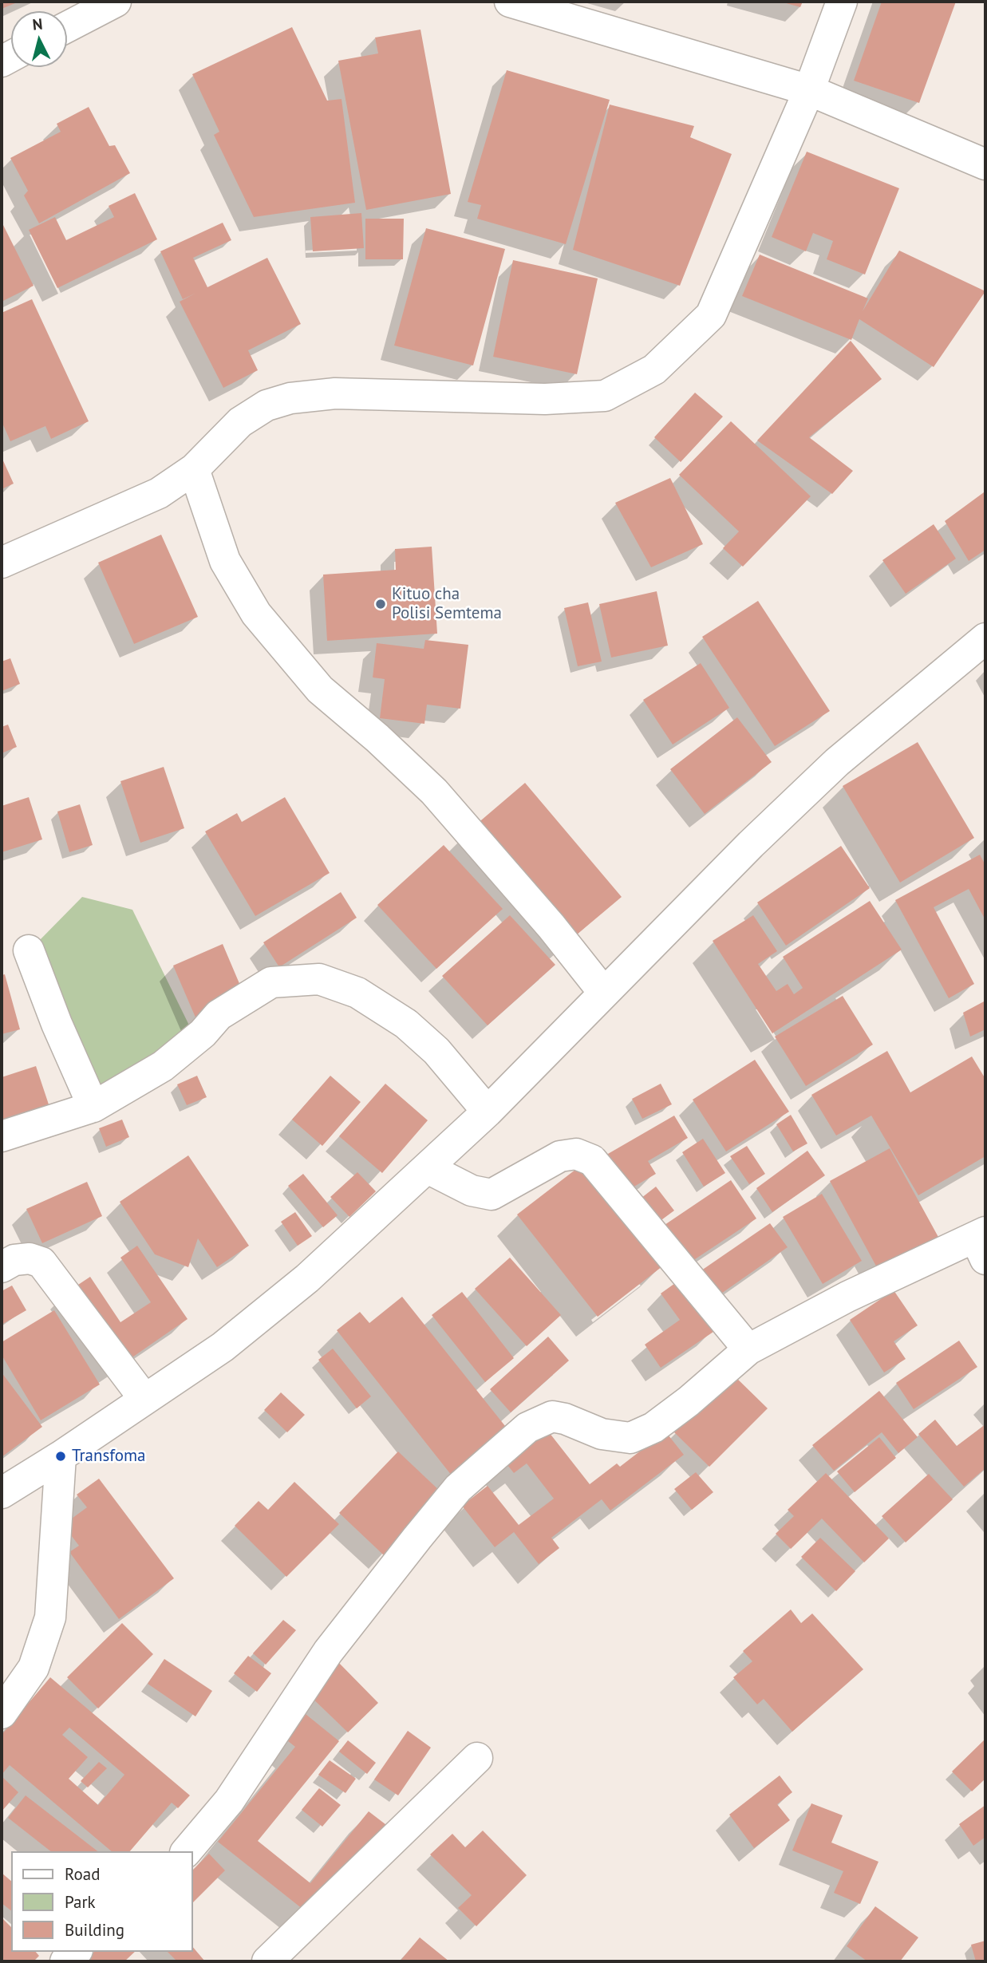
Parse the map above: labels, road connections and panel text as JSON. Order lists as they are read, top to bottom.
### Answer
{
  "places": ["Kituo cha Polisi Semtema", "Transfoma"],
  "legend": ["Road", "Park", "Building"],
  "north": "top"
}
